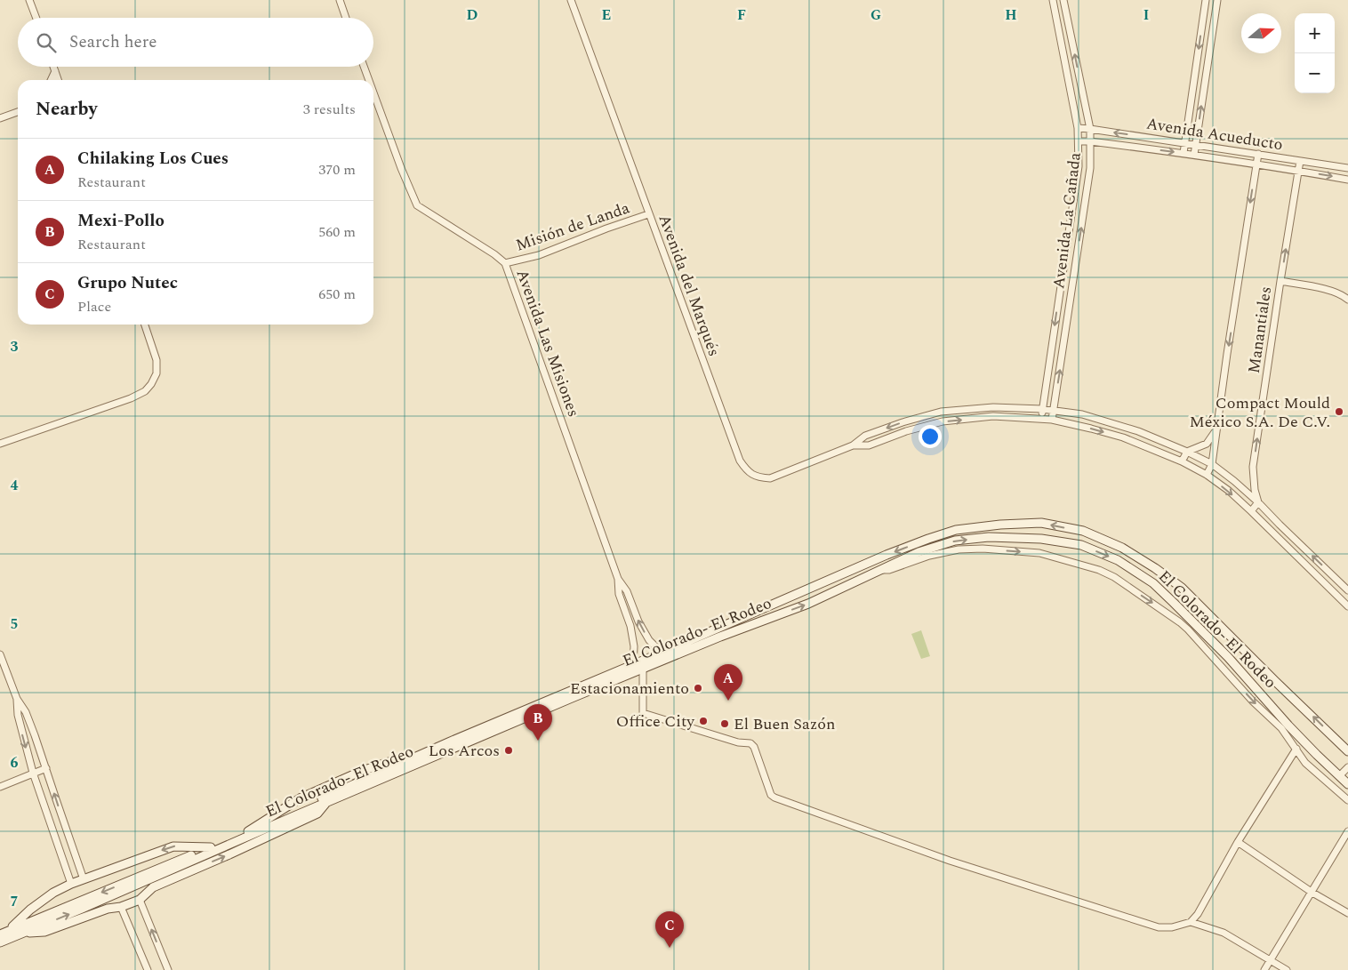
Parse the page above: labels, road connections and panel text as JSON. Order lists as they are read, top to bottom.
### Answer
{
  "streets": {
    "main road": ["El Colorado- El Rodeo"],
    "street": [
      "Avenida Acueducto",
      "Avenida La Cañada",
      "Misión de Landa",
      "Avenida del Marqués",
      "Manantiales",
      "Avenida Las Misiones"
    ]
  },
  "crossings": [
    ["Avenida Acueducto", "Avenida La Cañada"],
    ["Avenida Acueducto", "Manantiales"],
    ["Avenida La Cañada", "Avenida del Marqués"],
    ["Misión de Landa", "Avenida del Marqués"],
    ["Misión de Landa", "Avenida Las Misiones"],
    ["Avenida del Marqués", "Manantiales"],
    ["Avenida Las Misiones", "El Colorado- El Rodeo"]
  ],
  "places": [
    "Compact Mould México S.A. De C.V.",
    "Estacionamiento",
    "Office City",
    "El Buen Sazón",
    "Los Arcos"
  ],
  "north": "right",
  "page": {
    "map_buttons": ["+", "−"],
    "search": "Search here",
    "heading": ["Nearby", "3 results"],
    "list": [
      {
        "mark": "A",
        "name": "Chilaking Los Cues",
        "note": "Restaurant",
        "value": "370 m"
      },
      {
        "mark": "B",
        "name": "Mexi-Pollo",
        "note": "Restaurant",
        "value": "560 m"
      },
      {
        "mark": "C",
        "name": "Grupo Nutec",
        "note": "Place",
        "value": "650 m"
      }
    ],
    "pins": ["A", "B", "C"]
  },
  "grid": {
    "columns": [
      "D",
      "E",
      "F",
      "G",
      "H",
      "I"
    ],
    "rows": [
      "3",
      "4",
      "5",
      "6",
      "7"
    ]
  }
}
